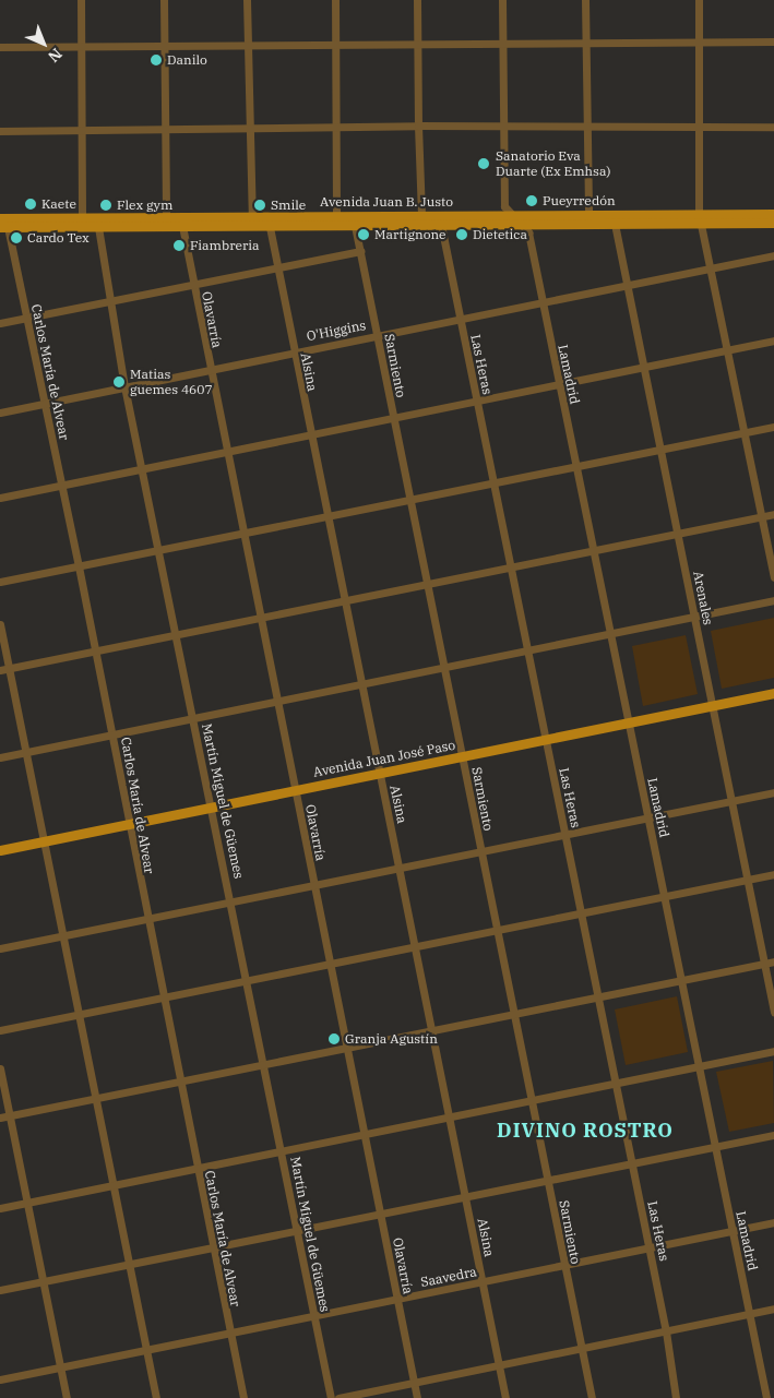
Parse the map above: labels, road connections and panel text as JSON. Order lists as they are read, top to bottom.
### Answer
{
  "streets": {
    "main road": ["Avenida Juan B. Justo", "Avenida Juan José Paso"],
    "street": [
      "Olavarría",
      "O'Higgins",
      "Las Heras",
      "Sarmiento",
      "Carlos María de Alvear",
      "Alsina",
      "Lamadrid",
      "Arenales",
      "Martín Miguel de Güemes",
      "Saavedra"
    ]
  },
  "crossings": [
    ["Avenida Juan B. Justo", "Olavarría"],
    ["Avenida Juan B. Justo", "Las Heras"],
    ["Avenida Juan B. Justo", "Sarmiento"],
    ["Avenida Juan B. Justo", "Carlos María de Alvear"],
    ["Avenida Juan B. Justo", "Alsina"],
    ["Avenida Juan B. Justo", "Lamadrid"],
    ["Avenida Juan B. Justo", "Arenales"],
    ["Avenida Juan B. Justo", "Martín Miguel de Güemes"],
    ["Olavarría", "O'Higgins"],
    ["Olavarría", "Avenida Juan José Paso"],
    ["Olavarría", "Saavedra"],
    ["O'Higgins", "Las Heras"],
    ["O'Higgins", "Sarmiento"],
    ["O'Higgins", "Carlos María de Alvear"],
    ["O'Higgins", "Alsina"],
    ["O'Higgins", "Lamadrid"],
    ["O'Higgins", "Arenales"],
    ["O'Higgins", "Martín Miguel de Güemes"],
    ["Las Heras", "Avenida Juan José Paso"],
    ["Las Heras", "Saavedra"],
    ["Sarmiento", "Avenida Juan José Paso"],
    ["Sarmiento", "Saavedra"],
    ["Carlos María de Alvear", "Avenida Juan José Paso"],
    ["Carlos María de Alvear", "Saavedra"],
    ["Alsina", "Avenida Juan José Paso"],
    ["Alsina", "Saavedra"],
    ["Lamadrid", "Avenida Juan José Paso"],
    ["Lamadrid", "Saavedra"],
    ["Arenales", "Avenida Juan José Paso"],
    ["Avenida Juan José Paso", "Martín Miguel de Güemes"],
    ["Martín Miguel de Güemes", "Saavedra"]
  ],
  "districts": ["DIVINO ROSTRO"],
  "places": [
    "Danilo",
    "Sanatorio Eva Duarte (Ex Emhsa)",
    "Pueyrredón",
    "Kaete",
    "Flex gym",
    "Smile",
    "Martignone",
    "Dietetica",
    "Cardo Tex",
    "Fiambreria",
    "Matias guemes 4607",
    "Granja Agustín"
  ],
  "north": "bottom right"
}
